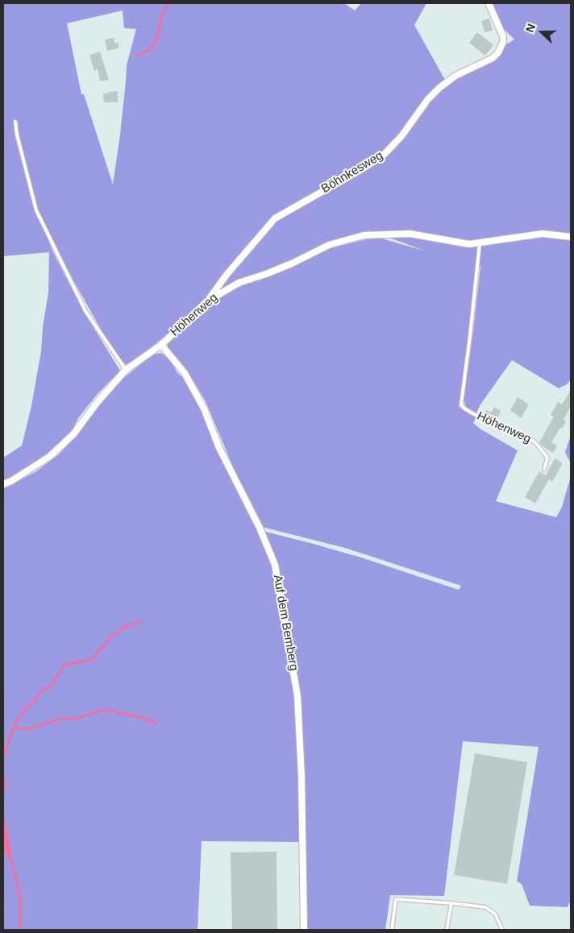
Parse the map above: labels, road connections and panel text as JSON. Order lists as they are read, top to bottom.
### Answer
{
  "streets": {
    "street": ["Böhnkesweg", "Höhenweg", "Auf dem Bemberg"]
  },
  "crossings": [
    ["Böhnkesweg", "Höhenweg"],
    ["Höhenweg", "Auf dem Bemberg"]
  ],
  "north": "left"
}
